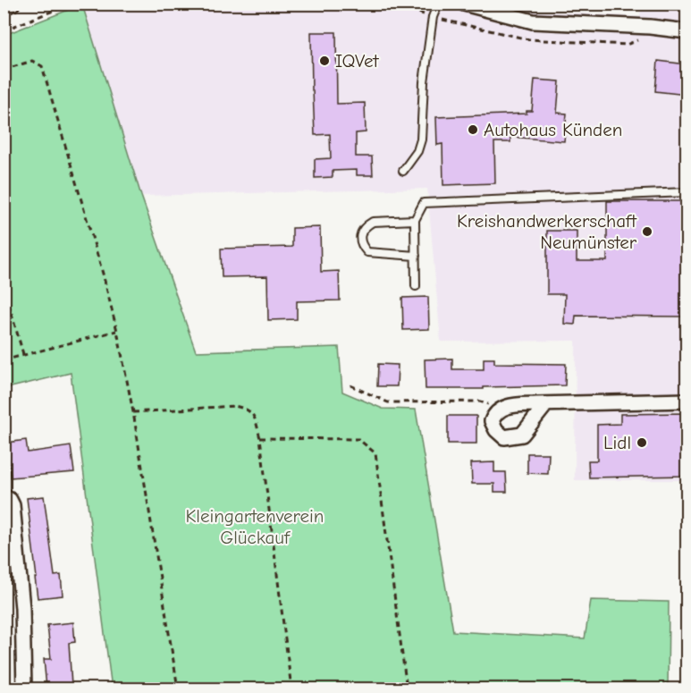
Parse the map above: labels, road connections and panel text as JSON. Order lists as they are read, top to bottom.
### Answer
{
  "parks": ["Kleingartenverein Glückauf"],
  "places": [
    "IQVet",
    "Autohaus Künden",
    "Kreishandwerkerschaft Neumünster",
    "Lidl"
  ]
}
